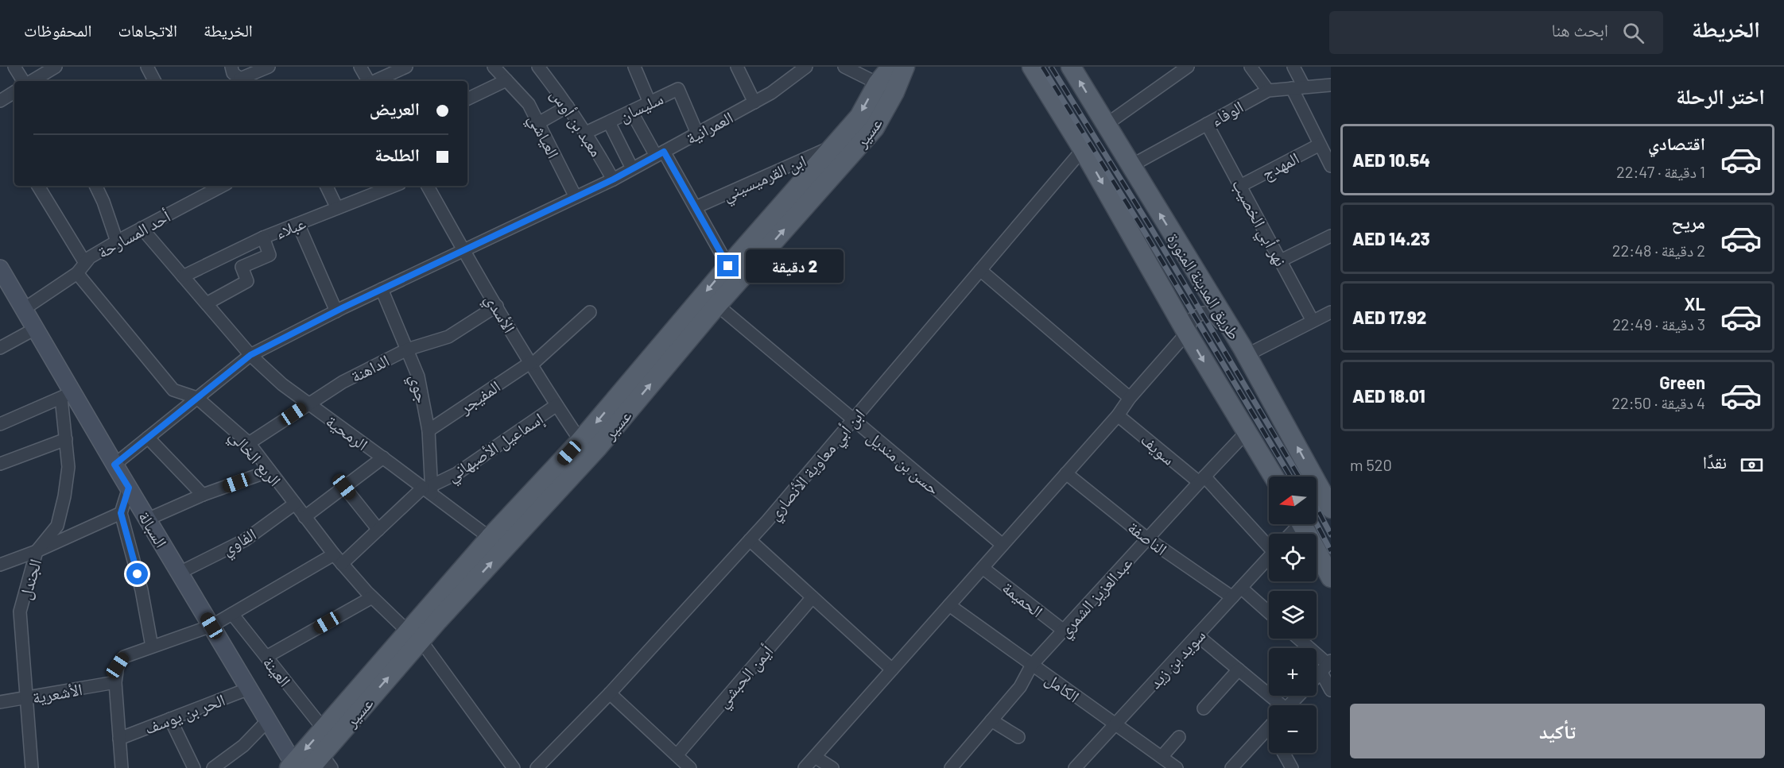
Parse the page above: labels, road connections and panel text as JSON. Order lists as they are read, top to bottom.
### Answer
{
  "streets": {
    "main road": ["عسير", "طريق المدينة المنورة", "السبالة"],
    "street": [
      "سليسان",
      "الوفاء",
      "معبد بن أوس",
      "العمرانية",
      "العياشي",
      "المهدج",
      "ابن القرميسيني",
      "نهر أبي الخصيب",
      "عبلاء",
      "أحد المسارحة",
      "الأسدي",
      "الداهنة",
      "جوي",
      "المفيجر",
      "الرمحية",
      "إسماعيل الأصبهاني",
      "سويف",
      "الربع الخالي",
      "حسن بن منديل",
      "ابن أبي معاوية الأنصاري",
      "الناصفة",
      "الفاوي",
      "الجندل",
      "عبدالعزيز الشمري",
      "الحميمة",
      "سويد بن زيد",
      "العينة",
      "أيمن الحبشي",
      "الكامل",
      "الأشعرية",
      "الحر بن يوسف"
    ]
  },
  "crossings": [
    ["سليسان", "معبد بن أوس"],
    ["سليسان", "العمرانية"],
    ["الوفاء", "نهر أبي الخصيب"],
    ["الوفاء", "طريق المدينة المنورة"],
    ["معبد بن أوس", "العمرانية"],
    ["العمرانية", "العياشي"],
    ["العمرانية", "الأسدي"],
    ["العمرانية", "جوي"],
    ["العمرانية", "الرمحية"],
    ["العمرانية", "الربع الخالي"],
    ["العمرانية", "السبالة"],
    ["عسير", "ابن القرميسيني"],
    ["عسير", "الأسدي"],
    ["عسير", "الرمحية"],
    ["عسير", "الربع الخالي"],
    ["عسير", "حسن بن منديل"],
    ["عسير", "السبالة"],
    ["المهدج", "نهر أبي الخصيب"],
    ["عبلاء", "الرمحية"],
    ["أحد المسارحة", "الرمحية"],
    ["أحد المسارحة", "الربع الخالي"],
    ["أحد المسارحة", "السبالة"],
    ["الأسدي", "الداهنة"],
    ["الأسدي", "المفيجر"],
    ["الأسدي", "إسماعيل الأصبهاني"],
    ["الداهنة", "جوي"],
    ["الداهنة", "الرمحية"],
    ["الداهنة", "الربع الخالي"],
    ["جوي", "المفيجر"],
    ["جوي", "الرمحية"],
    ["جوي", "إسماعيل الأصبهاني"],
    ["الرمحية", "إسماعيل الأصبهاني"],
    ["إسماعيل الأصبهاني", "الربع الخالي"],
    ["سويف", "عبدالعزيز الشمري"],
    ["الربع الخالي", "الفاوي"],
    ["حسن بن منديل", "ابن أبي معاوية الأنصاري"],
    ["السبالة", "الفاوي"],
    ["السبالة", "الجندل"],
    ["السبالة", "الحر بن يوسف"],
    ["الناصفة", "عبدالعزيز الشمري"],
    ["الناصفة", "سويد بن زيد"],
    ["الجندل", "الأشعرية"],
    ["عبدالعزيز الشمري", "الحميمة"],
    ["عبدالعزيز الشمري", "الكامل"],
    ["سويد بن زيد", "الكامل"]
  ],
  "north": "left",
  "page": {
    "header": "الخريطة",
    "search": "ابحث هنا",
    "nav": ["الخريطة", "الاتجاهات", "المحفوظات"],
    "heading": "اختر الرحلة",
    "banner": ["العريض", "الطلحة"],
    "list": [
      {
        "name": "اقتصادي",
        "note": "1 دقيقة · 22:47",
        "value": "AED 10.54"
      },
      {
        "name": "مريح",
        "note": "2 دقيقة · 22:48",
        "value": "AED 14.23"
      },
      {
        "name": "XL",
        "note": "3 دقيقة · 22:49",
        "value": "AED 17.92"
      },
      {
        "name": "Green",
        "note": "4 دقيقة · 22:50",
        "value": "AED 18.01"
      }
    ],
    "bubble": "2 دقيقة",
    "pay": ["نقدًا", "520 m"],
    "map_buttons": ["+", "−"],
    "buttons": "تأكيد"
  }
}
